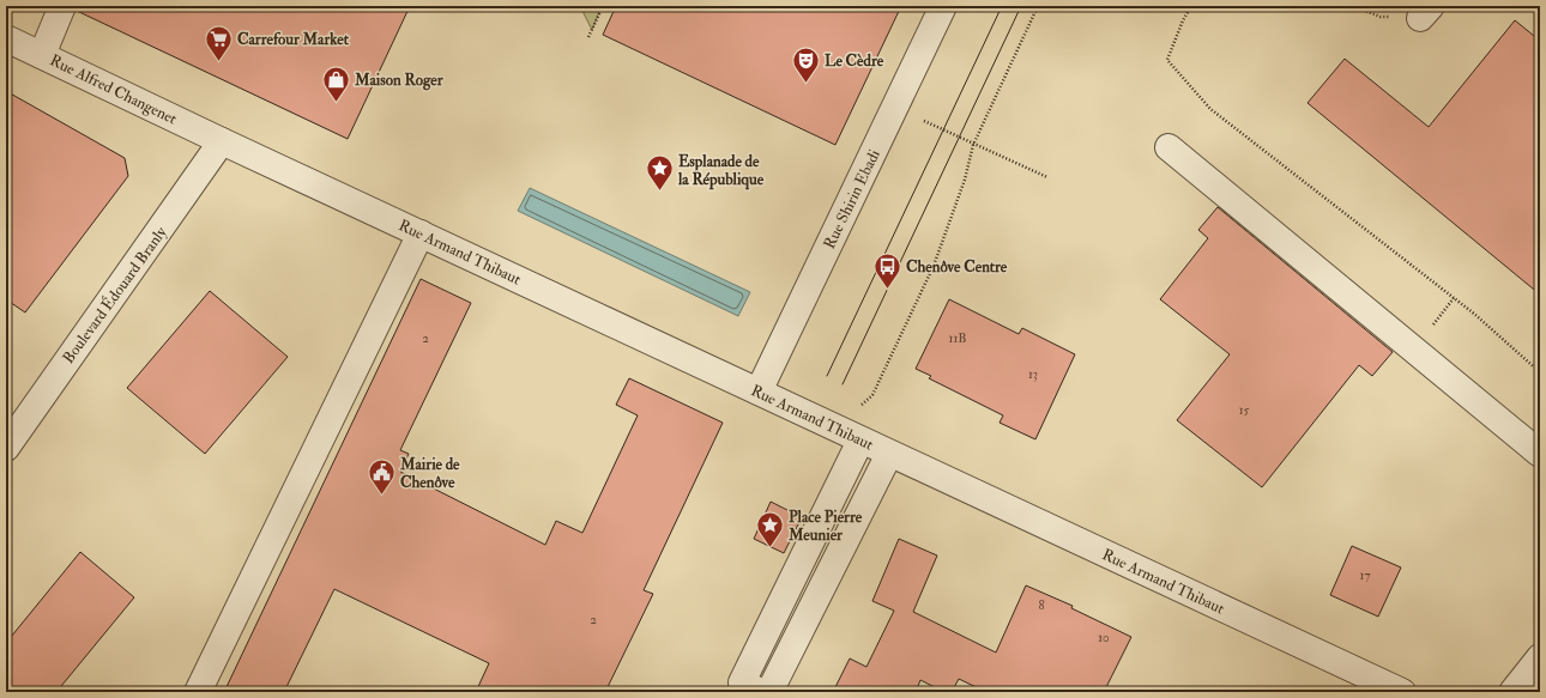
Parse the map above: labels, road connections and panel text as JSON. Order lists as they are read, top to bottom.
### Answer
{
  "streets": {
    "street": [
      "Rue Alfred Changenet",
      "Rue Shirin Ebadi",
      "Rue Armand Thibaut",
      "Boulevard Édouard Branly"
    ]
  },
  "crossings": [
    ["Rue Alfred Changenet", "Rue Armand Thibaut"],
    ["Rue Alfred Changenet", "Boulevard Édouard Branly"],
    ["Rue Shirin Ebadi", "Rue Armand Thibaut"],
    ["Rue Armand Thibaut", "Boulevard Édouard Branly"]
  ],
  "places": {
    "supermarket": ["Carrefour Market"],
    "theatre": ["Le Cèdre"],
    "shop": ["Maison Roger"],
    "place": ["Esplanade de la République", "Place Pierre Meunier"],
    "bus stop": ["Chenôve Centre"],
    "public building": ["Mairie de Chenôve"]
  },
  "house_numbers": [
    "2",
    "11B",
    "13",
    "15",
    "17",
    "8",
    "2",
    "10"
  ]
}
